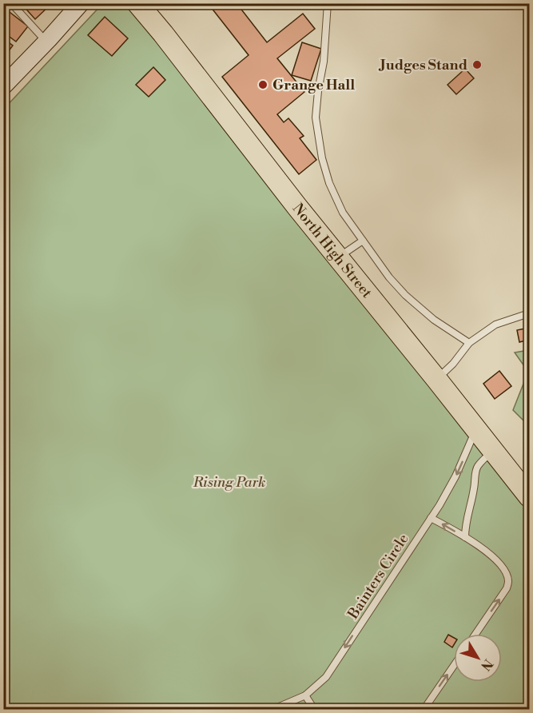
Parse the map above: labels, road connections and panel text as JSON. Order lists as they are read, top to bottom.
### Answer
{
  "streets": {
    "highway": ["North High Street"],
    "lane": ["Bainters Circle"]
  },
  "crossings": [
    ["North High Street", "Bainters Circle"]
  ],
  "one_way": ["Bainters Circle"],
  "parks": ["Rising Park"],
  "places": ["Judges Stand", "Grange Hall"],
  "north": "bottom right"
}
